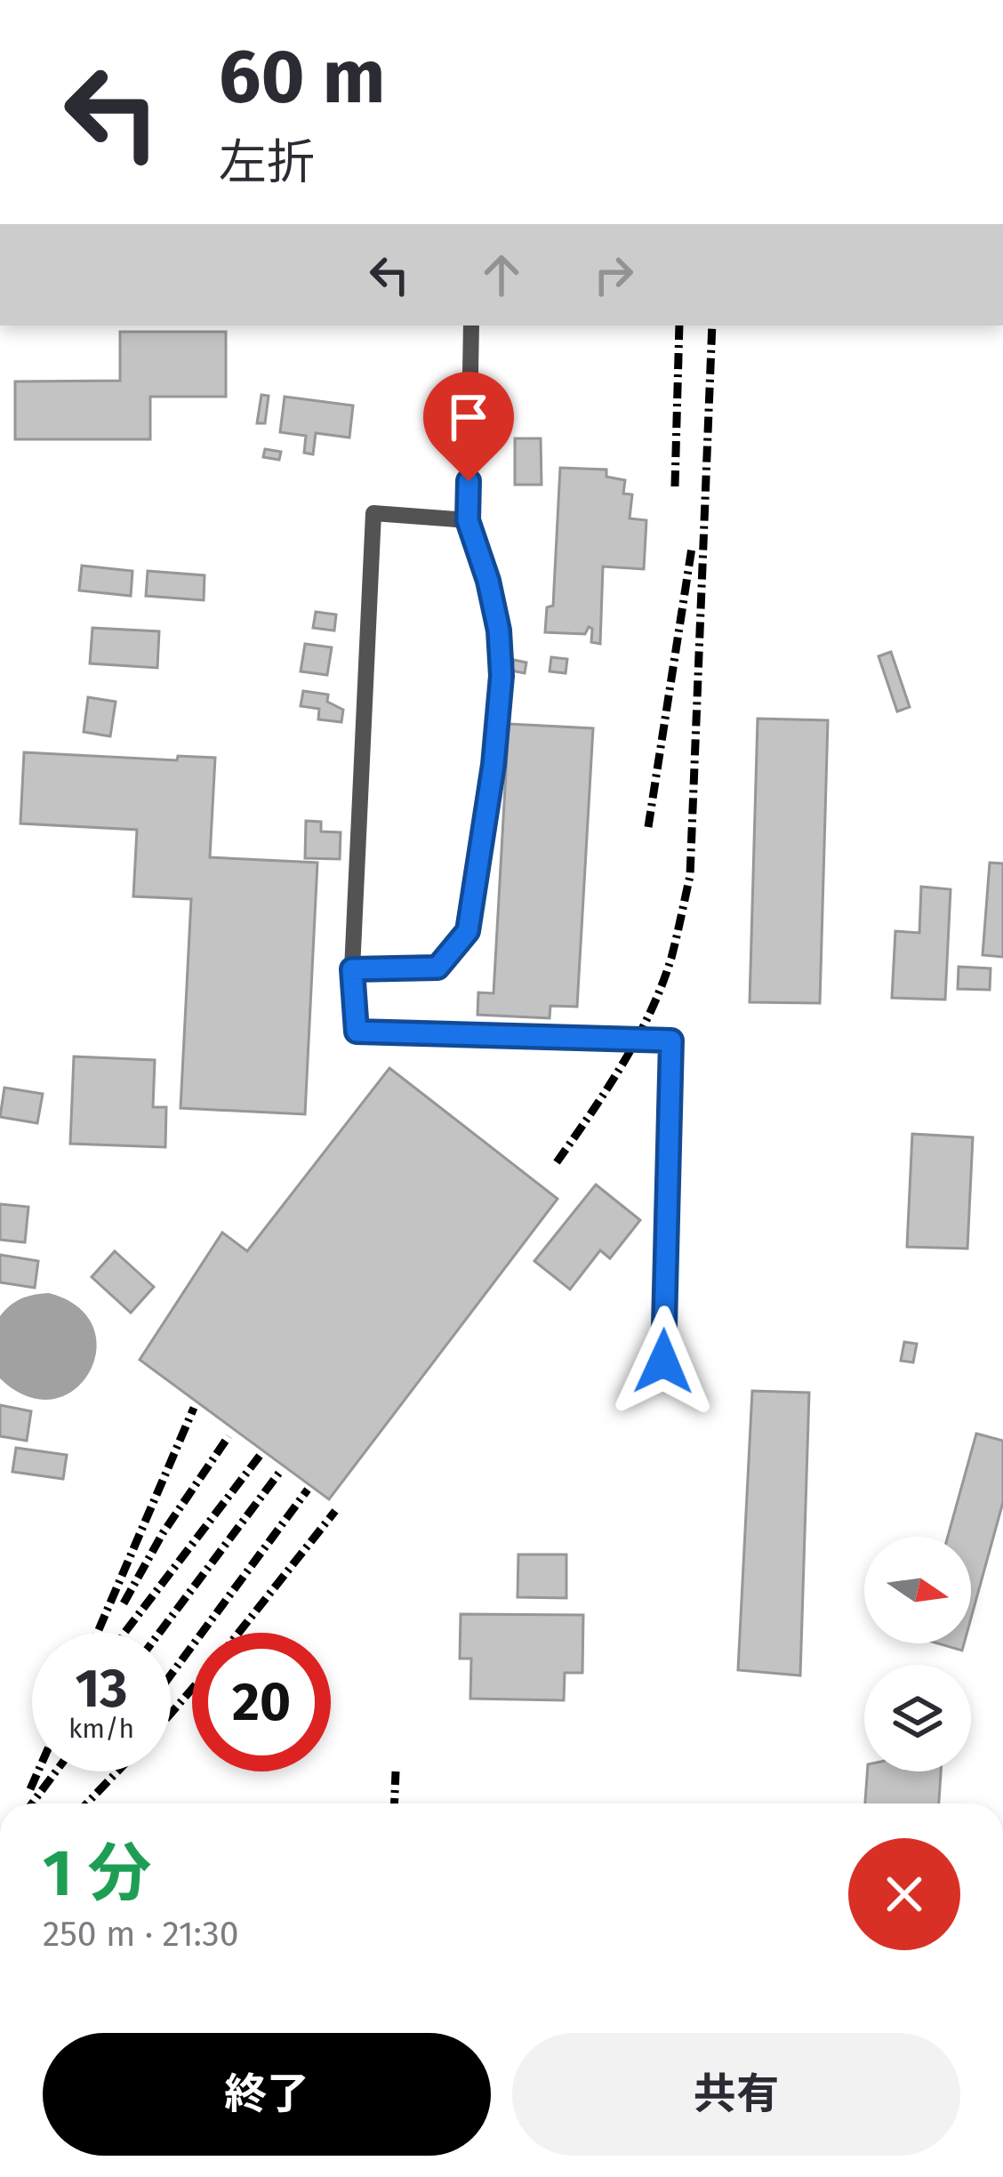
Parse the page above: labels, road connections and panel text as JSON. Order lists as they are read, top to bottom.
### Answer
{
  "north": "right",
  "page": {
    "turn": ["60 m", "左折"],
    "speed": "13 km/h",
    "limit": "20",
    "heading": ["1 分", "250 m · 21:30"],
    "buttons": ["終了", "共有"]
  }
}
